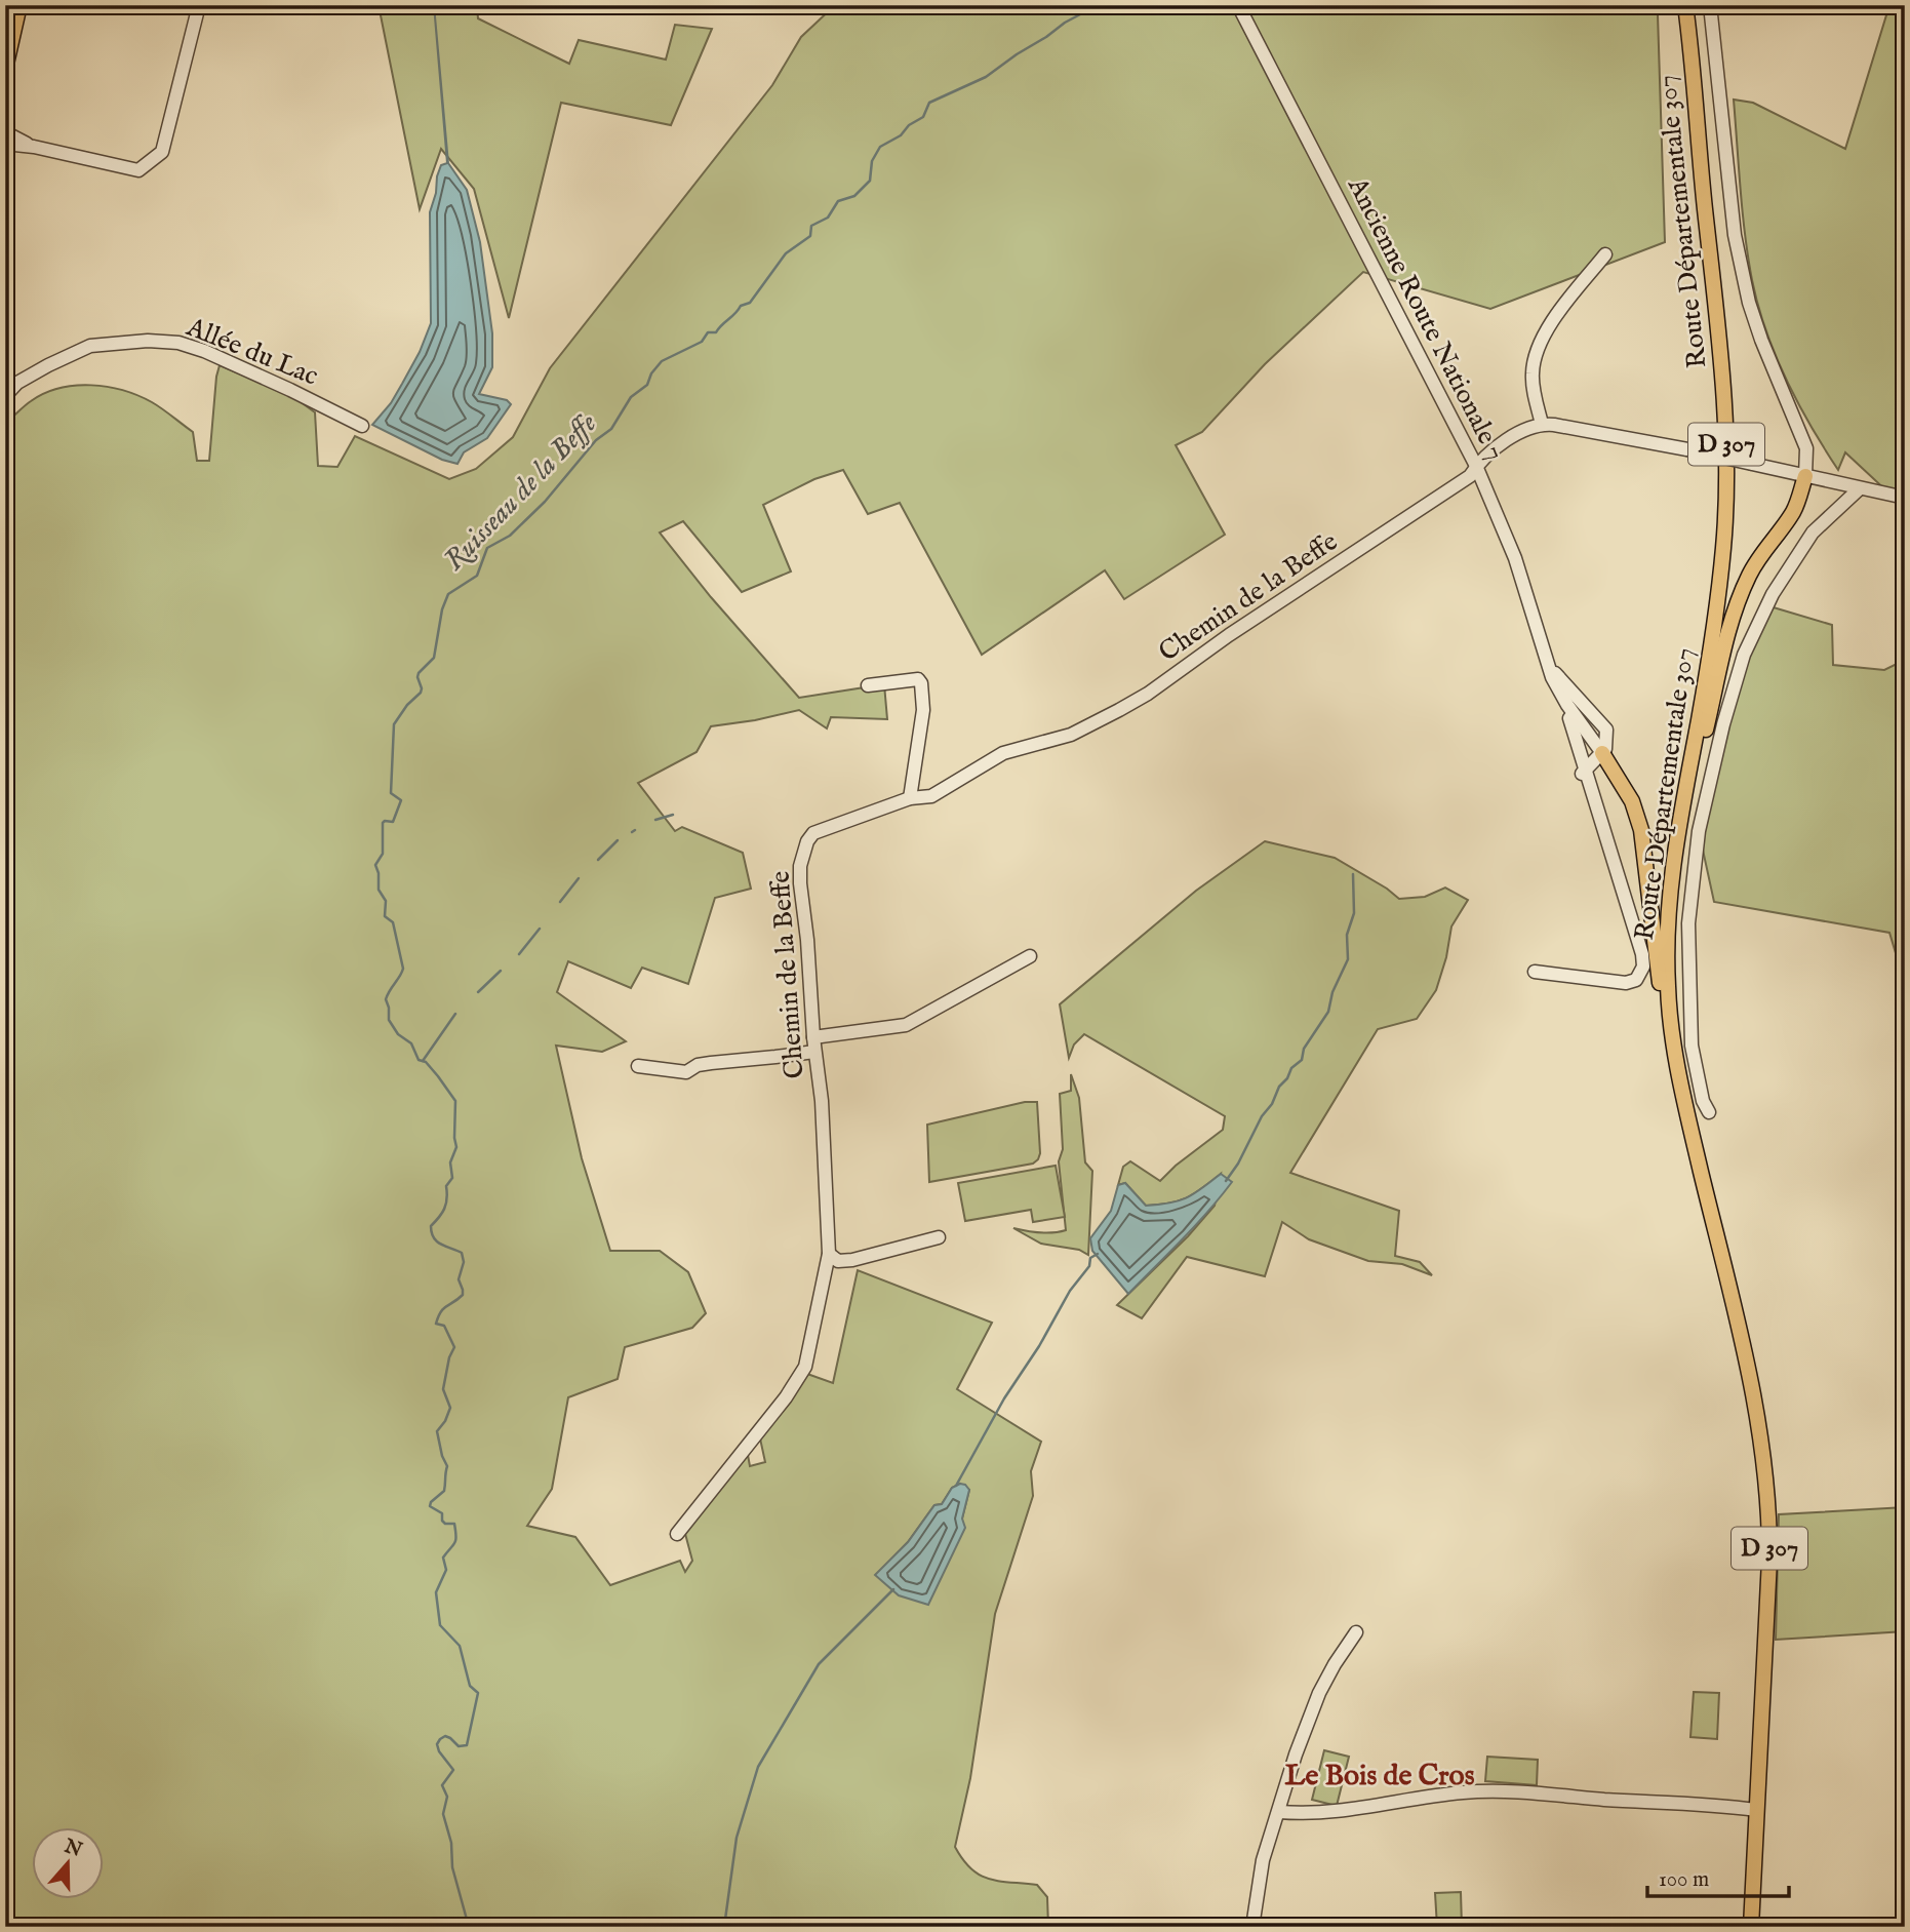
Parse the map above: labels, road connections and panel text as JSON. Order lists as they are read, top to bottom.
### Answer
{
  "streets": {
    "main road": ["Route Départementale 307", "D 307"],
    "street": ["Ancienne Route Nationale 7", "Allée du Lac", "Chemin de la Beffe"]
  },
  "crossings": [
    ["Ancienne Route Nationale 7", "Chemin de la Beffe"]
  ],
  "districts": ["Le Bois de Cros"],
  "water": ["Ruisseau de la Beffe"],
  "scale_bar": "100 m",
  "north": "top"
}
